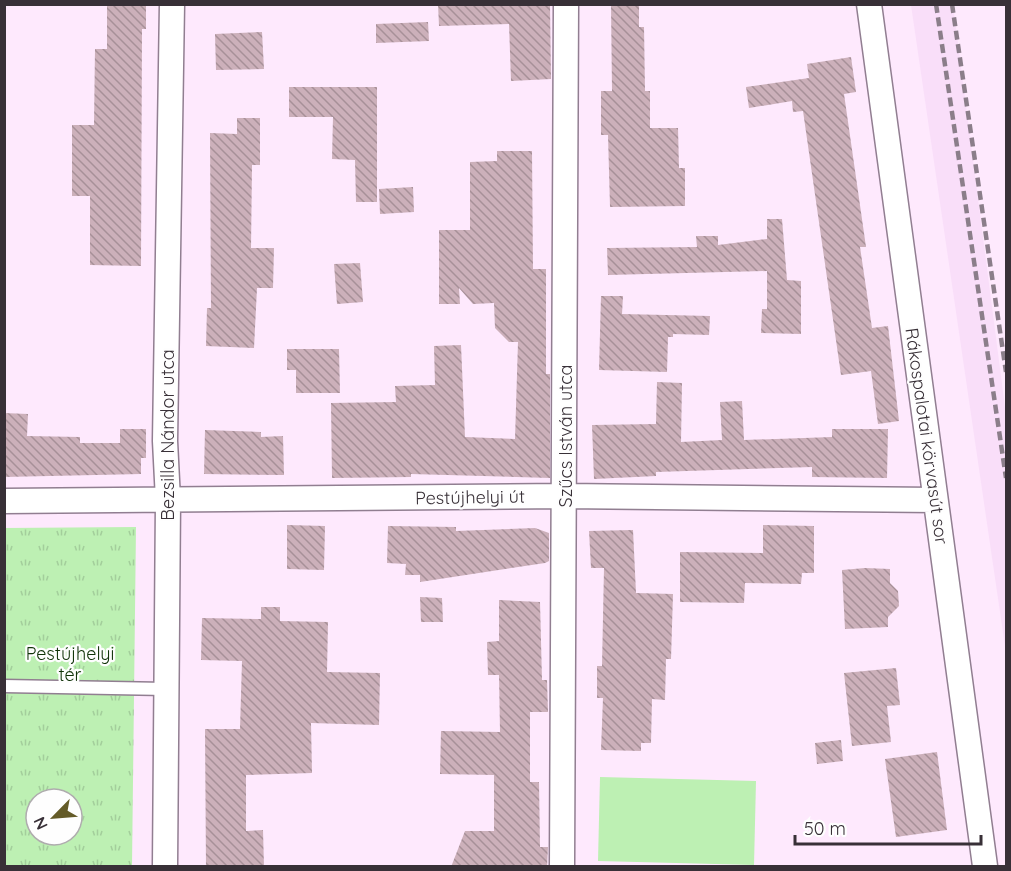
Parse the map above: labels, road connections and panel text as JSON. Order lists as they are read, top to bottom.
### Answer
{
  "streets": {
    "street": [
      "Bezsilla Nándor utca",
      "Szűcs István utca",
      "Rákospalotai körvasút sor",
      "Pestújhelyi út"
    ]
  },
  "crossings": [
    ["Bezsilla Nándor utca", "Pestújhelyi út"],
    ["Szűcs István utca", "Pestújhelyi út"],
    ["Rákospalotai körvasút sor", "Pestújhelyi út"]
  ],
  "parks": ["Pestújhelyi tér"],
  "scale_bar": "50 m",
  "north": "bottom left"
}
